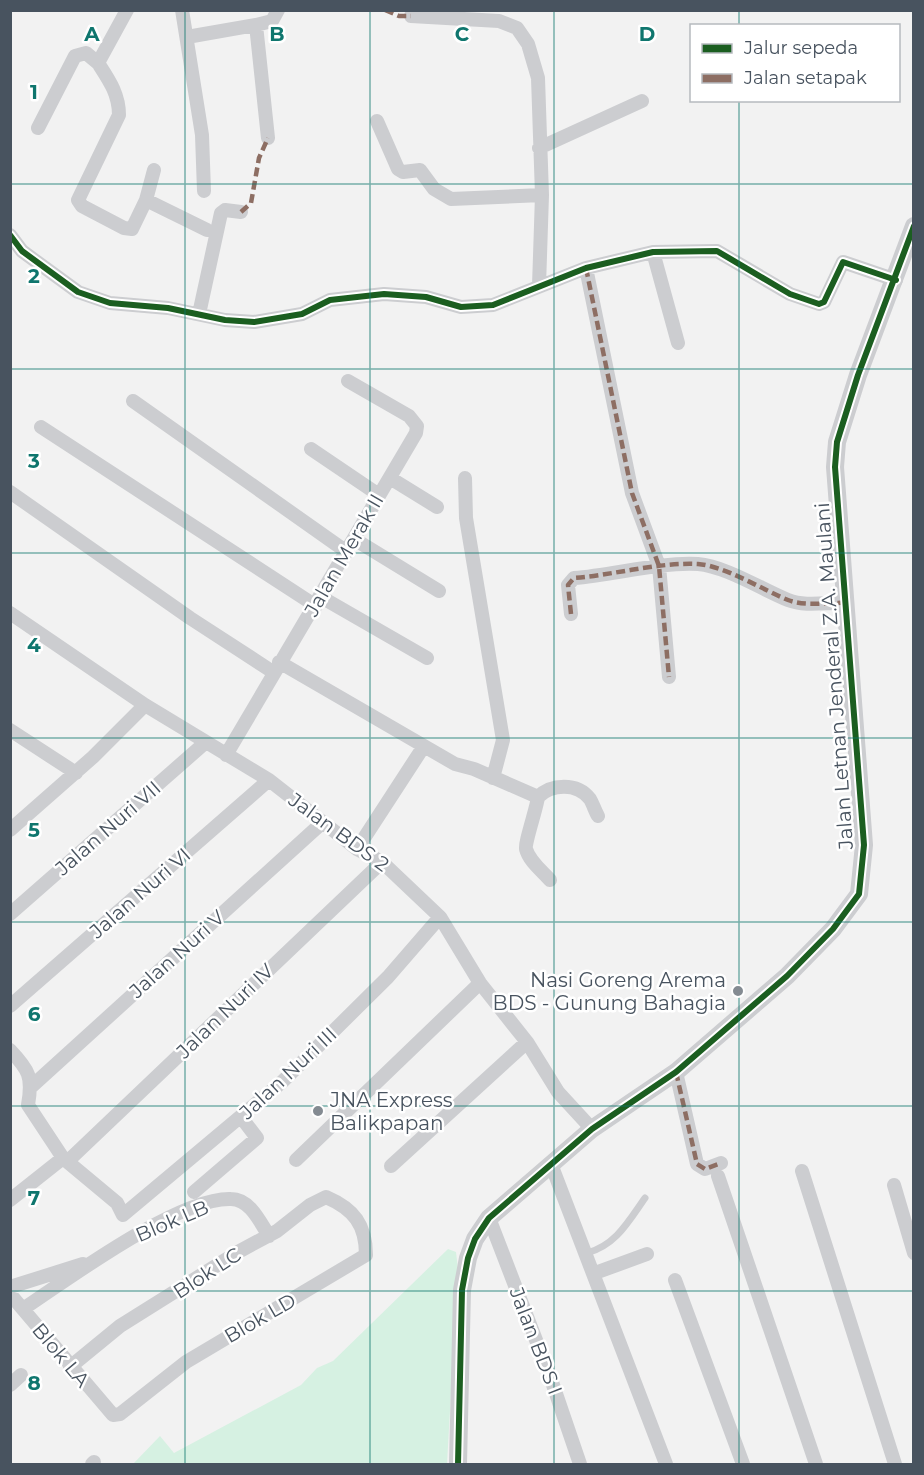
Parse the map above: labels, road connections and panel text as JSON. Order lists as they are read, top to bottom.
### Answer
{
  "streets": {
    "street": [
      "Jalan Merak II",
      "Jalan Letnan Jenderal Z.A. Maulani",
      "Jalan Nuri VII",
      "Jalan BDS 2",
      "Jalan Nuri VI",
      "Jalan Nuri V",
      "Jalan Nuri IV",
      "Jalan Nuri III",
      "Blok LB",
      "Blok LC",
      "Blok LD",
      "Jalan BDS I",
      "Blok LA"
    ]
  },
  "crossings": [
    ["Jalan Merak II", "Jalan BDS 2"],
    ["Jalan Letnan Jenderal Z.A. Maulani", "Jalan BDS 2"],
    ["Jalan Letnan Jenderal Z.A. Maulani", "Jalan BDS I"],
    ["Jalan Nuri VII", "Jalan BDS 2"],
    ["Jalan BDS 2", "Jalan Nuri VI"],
    ["Jalan BDS 2", "Jalan Nuri V"],
    ["Jalan BDS 2", "Jalan Nuri IV"],
    ["Jalan BDS 2", "Jalan Nuri III"],
    ["Jalan Nuri IV", "Jalan Nuri III"],
    ["Blok LB", "Blok LC"],
    ["Blok LB", "Blok LA"],
    ["Blok LC", "Blok LD"],
    ["Blok LC", "Blok LA"],
    ["Blok LD", "Blok LA"]
  ],
  "places": ["Nasi Goreng Arema BDS - Gunung Bahagia", "JNA Express Balikpapan"],
  "legend": ["Jalur sepeda", "Jalan setapak"],
  "grid": {
    "columns": [
      "A",
      "B",
      "C",
      "D"
    ],
    "rows": [
      "1",
      "2",
      "3",
      "4",
      "5",
      "6",
      "7",
      "8"
    ]
  }
}
